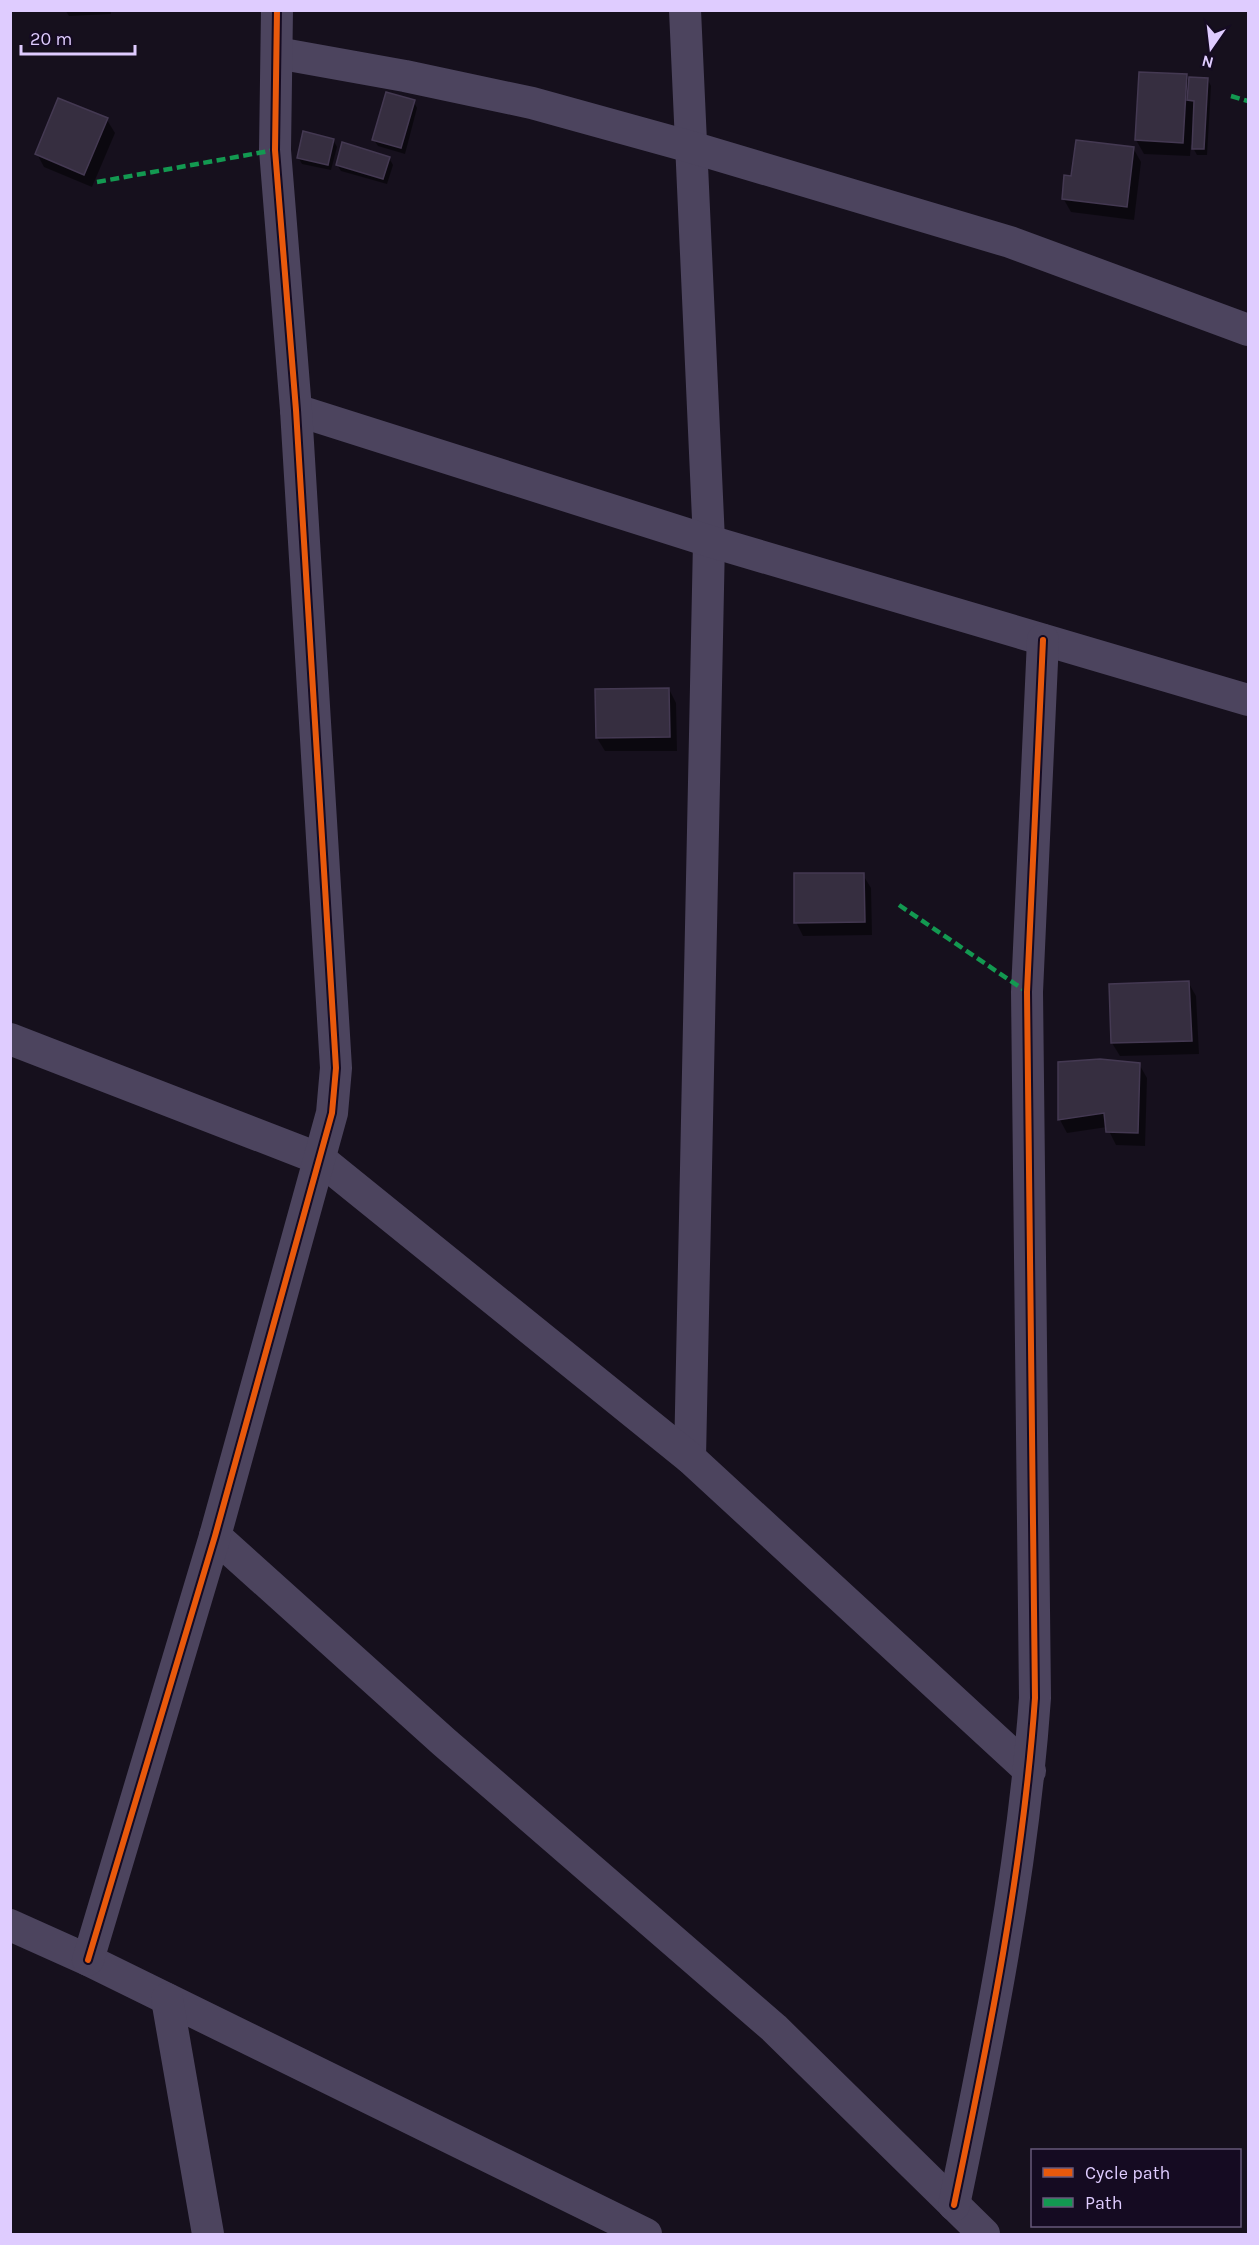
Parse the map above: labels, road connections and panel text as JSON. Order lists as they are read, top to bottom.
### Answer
{
  "legend": ["Cycle path", "Path"],
  "scale_bar": "20 m",
  "north": "bottom"
}
